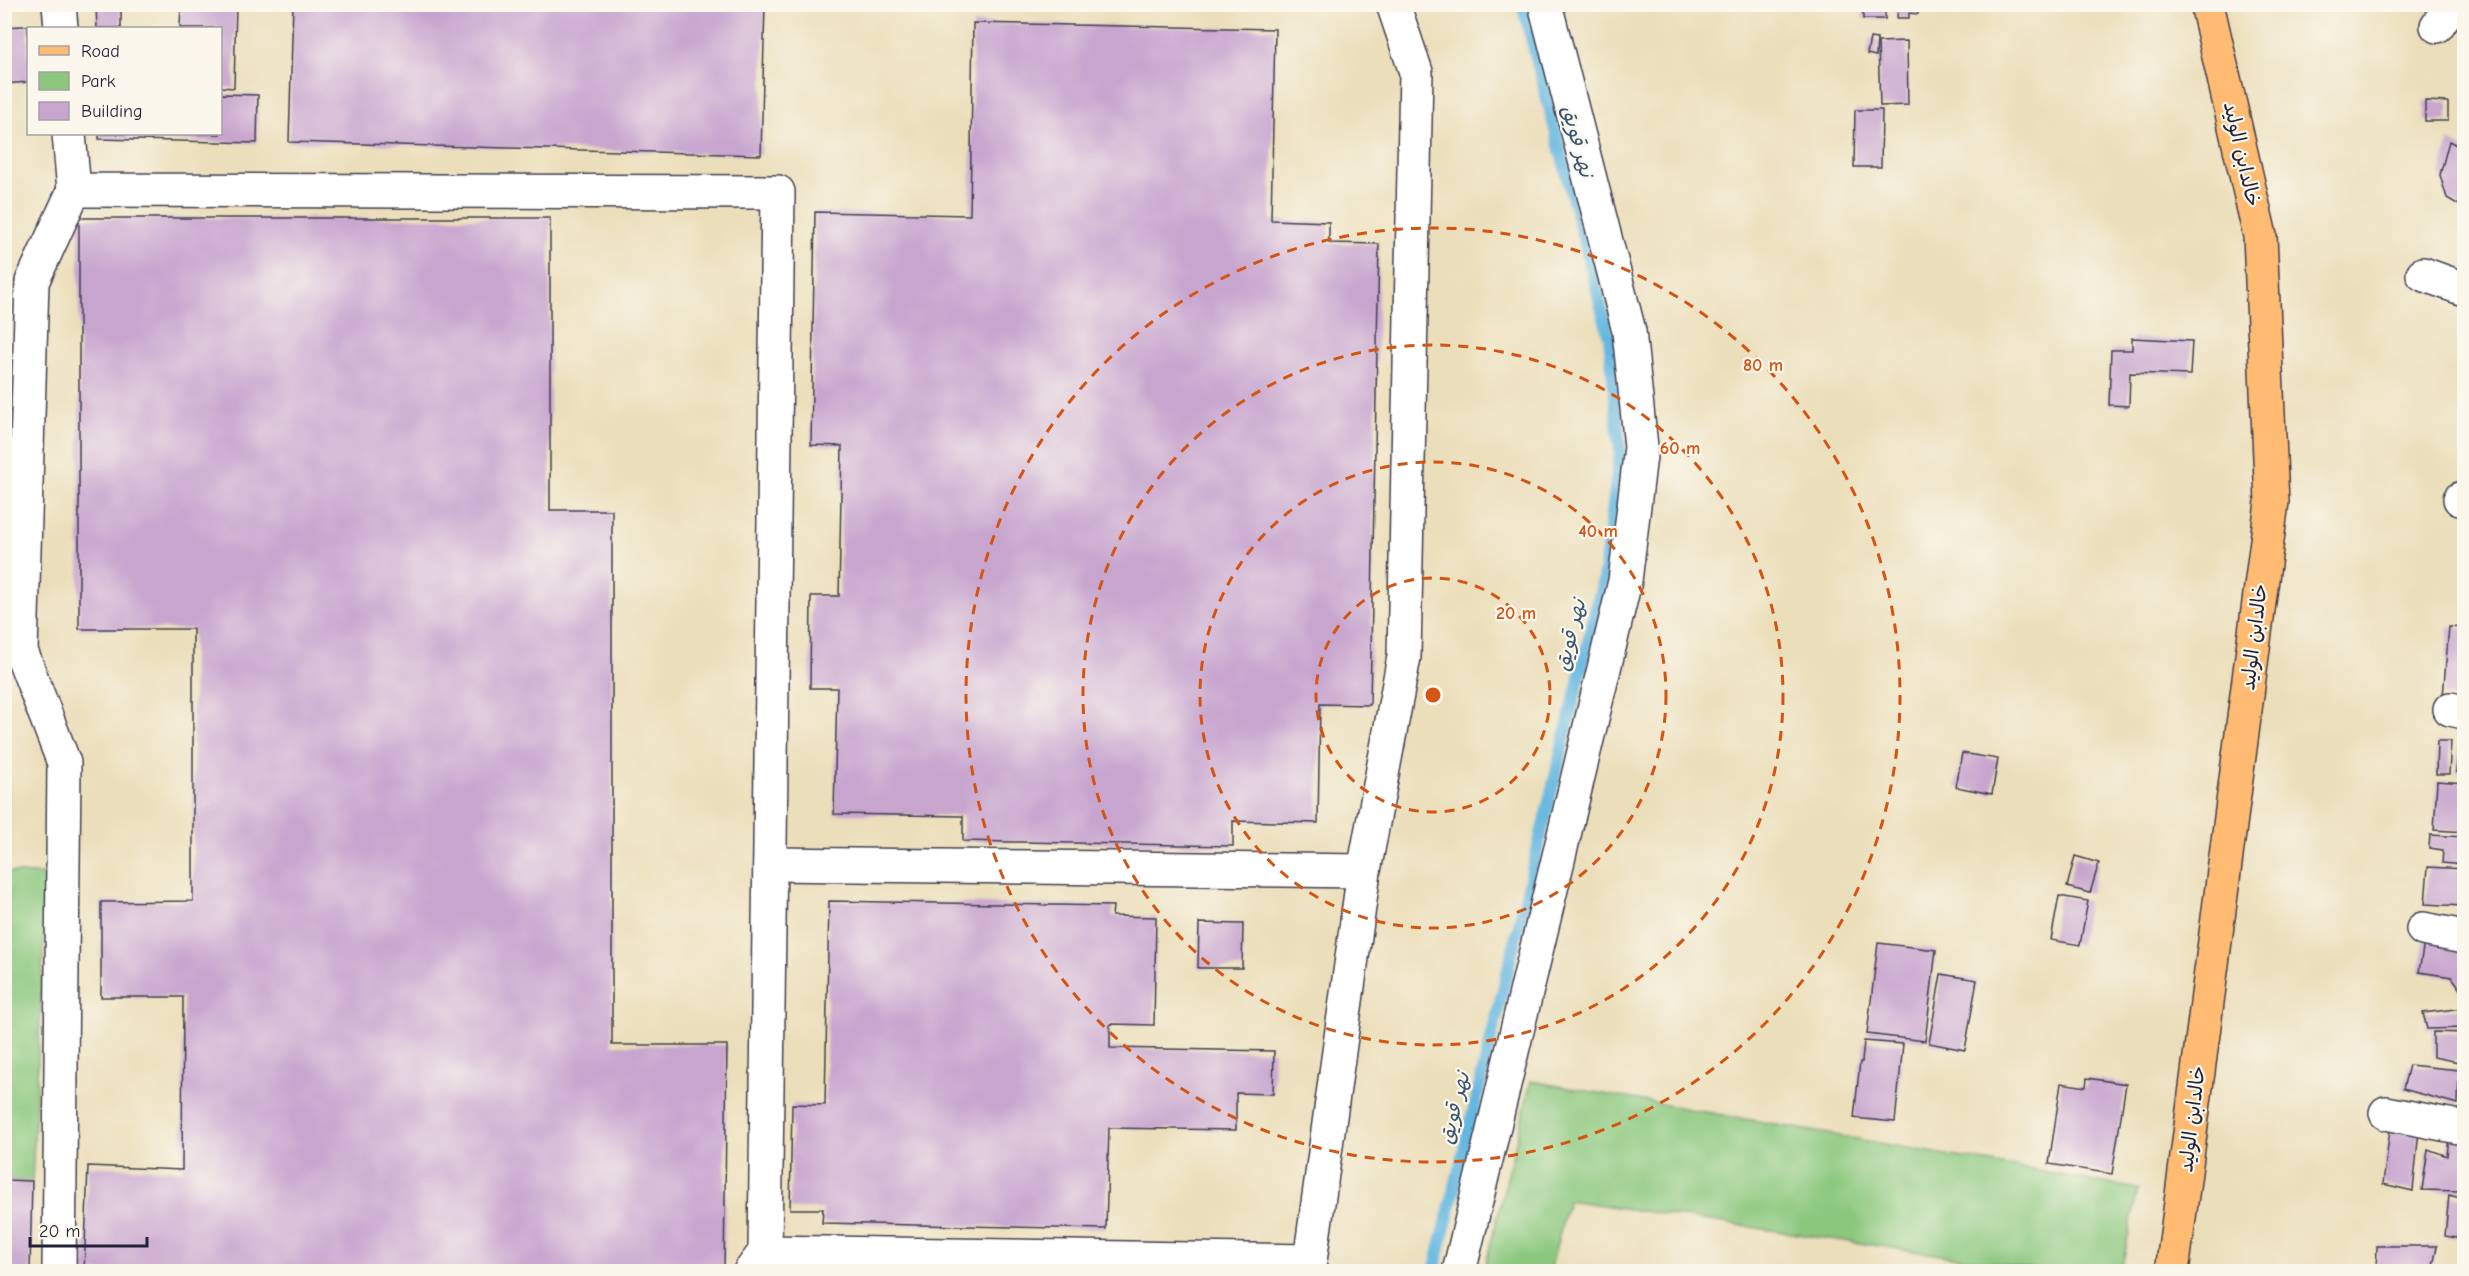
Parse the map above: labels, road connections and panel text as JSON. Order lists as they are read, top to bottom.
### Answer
{
  "streets": {
    "main road": ["خالدابن الوليد"]
  },
  "water": ["نهر قويق"],
  "legend": ["Road", "Park", "Building"],
  "scale_bar": "20 m",
  "rings": [
    "80 m",
    "60 m",
    "40 m",
    "20 m"
  ]
}
